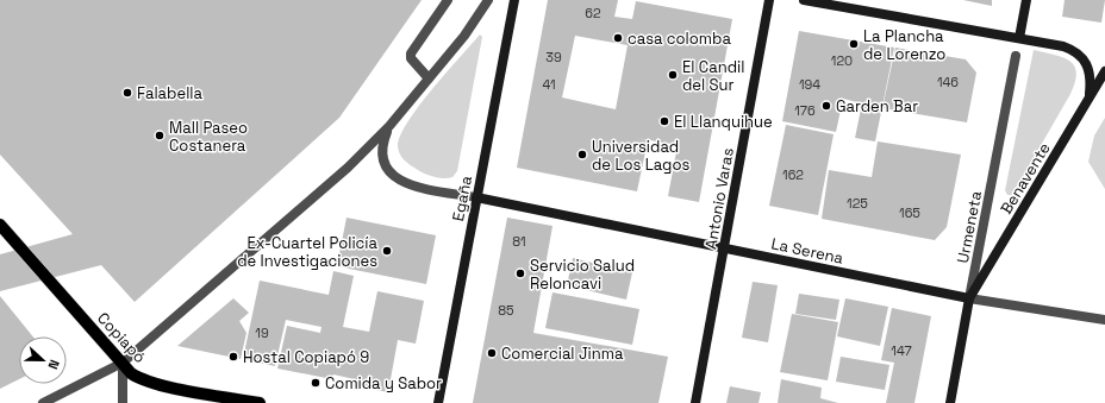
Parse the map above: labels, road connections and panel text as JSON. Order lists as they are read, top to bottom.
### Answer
{
  "streets": {
    "main road": [
      "Benavente",
      "Egaña",
      "Antonio Varas",
      "Urmeneta",
      "La Serena",
      "Copiapó"
    ]
  },
  "crossings": [
    ["Benavente", "Urmeneta"],
    ["Benavente", "La Serena"],
    ["Egaña", "La Serena"],
    ["Antonio Varas", "La Serena"],
    ["Urmeneta", "La Serena"]
  ],
  "places": [
    "casa colomba",
    "La Plancha de Lorenzo",
    "El Candil del Sur",
    "Falabella",
    "Garden Bar",
    "El Llanquihue",
    "Mall Paseo Costanera",
    "Universidad de Los Lagos",
    "Ex-Cuartel Policía de Investigaciones",
    "Servicio Salud Reloncavi",
    "Comercial Jinma",
    "Hostal Copiapó 9",
    "Comida y Sabor"
  ],
  "house_numbers": [
    "62",
    "39",
    "120",
    "146",
    "41",
    "194",
    "176",
    "162",
    "125",
    "165",
    "81",
    "85",
    "19",
    "147"
  ],
  "north": "right"
}
